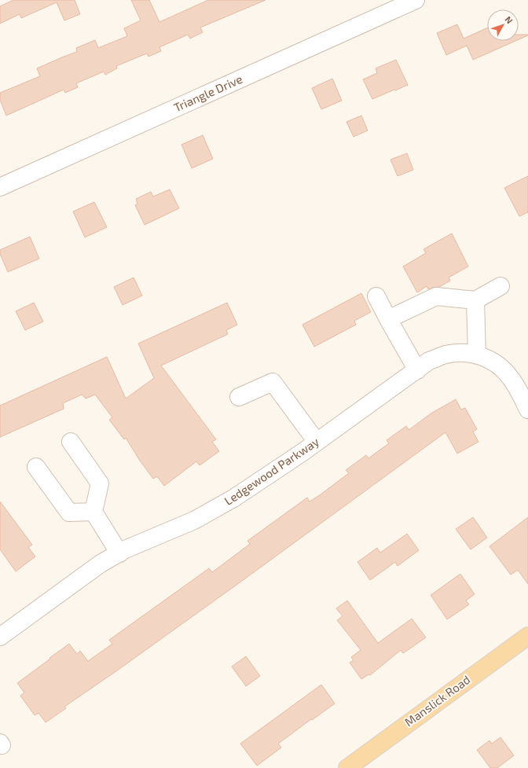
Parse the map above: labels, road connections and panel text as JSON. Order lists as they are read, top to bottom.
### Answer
{
  "streets": {
    "main road": ["Manslick Road"],
    "street": ["Triangle Drive", "Ledgewood Parkway"]
  },
  "north": "top right"
}
